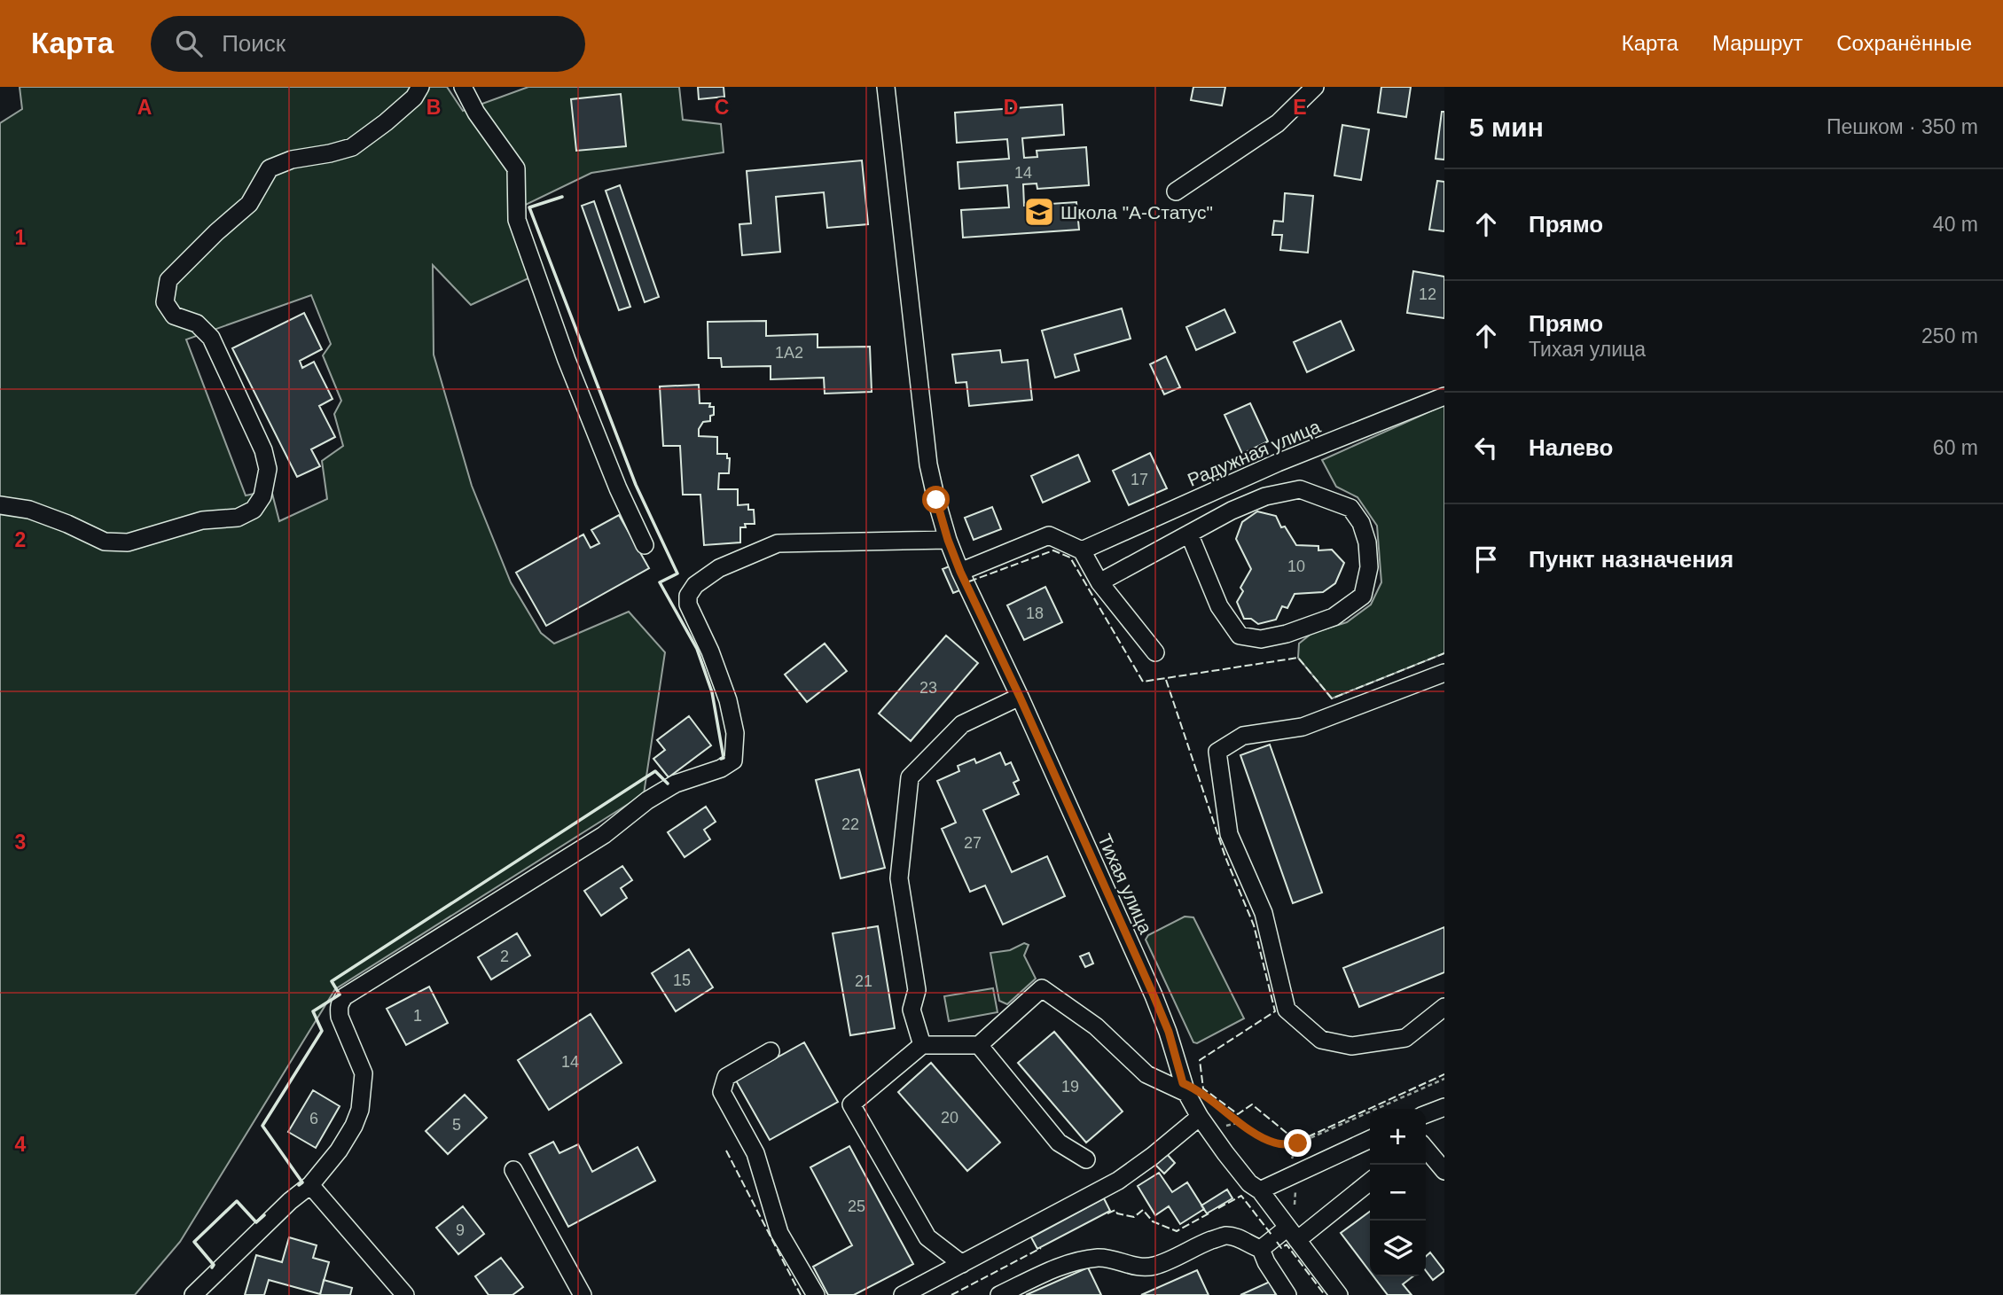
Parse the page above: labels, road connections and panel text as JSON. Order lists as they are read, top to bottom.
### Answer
{
  "streets": {
    "street": ["Радужная улица", "Тихая улица"]
  },
  "places": {
    "school or university": ["Школа \"А-Статус\""]
  },
  "house_numbers": [
    "14",
    "12",
    "1А2",
    "17",
    "10",
    "18",
    "23",
    "22",
    "27",
    "2",
    "15",
    "21",
    "1",
    "14",
    "19",
    "20",
    "6",
    "5",
    "25",
    "9"
  ],
  "page": {
    "header": "Карта",
    "search": "Поиск",
    "nav": ["Карта", "Маршрут", "Сохранённые"],
    "heading": ["5 мин", "Пешком · 350 m"],
    "list": [
      ["Прямо", "40 m"],
      ["Прямо", "Тихая улица", "250 m"],
      ["Налево", "60 m"],
      "Пункт назначения"
    ],
    "map_buttons": ["+", "−"]
  },
  "grid": {
    "columns": [
      "A",
      "B",
      "C",
      "D",
      "E"
    ],
    "rows": [
      "1",
      "2",
      "3",
      "4"
    ]
  }
}
